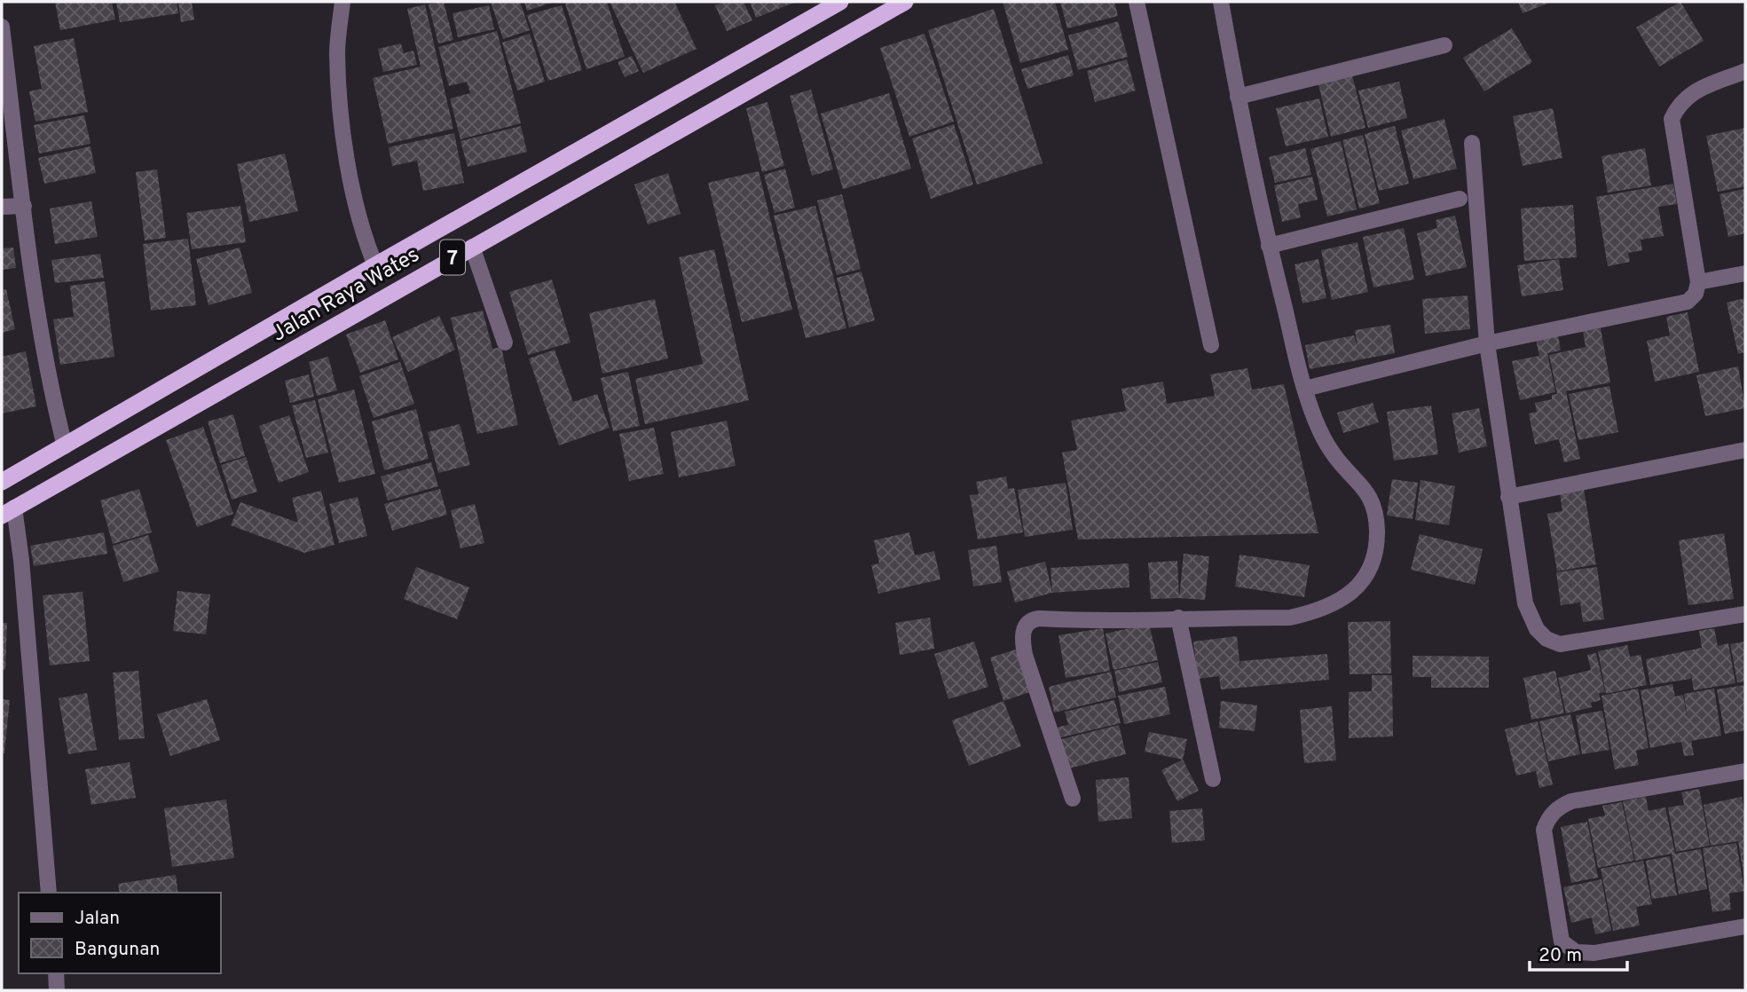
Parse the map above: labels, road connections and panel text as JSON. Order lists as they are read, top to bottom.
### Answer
{
  "streets": {
    "highway": ["7", "Jalan Raya Wates"]
  },
  "legend": ["Jalan", "Bangunan"],
  "scale_bar": "20 m"
}
